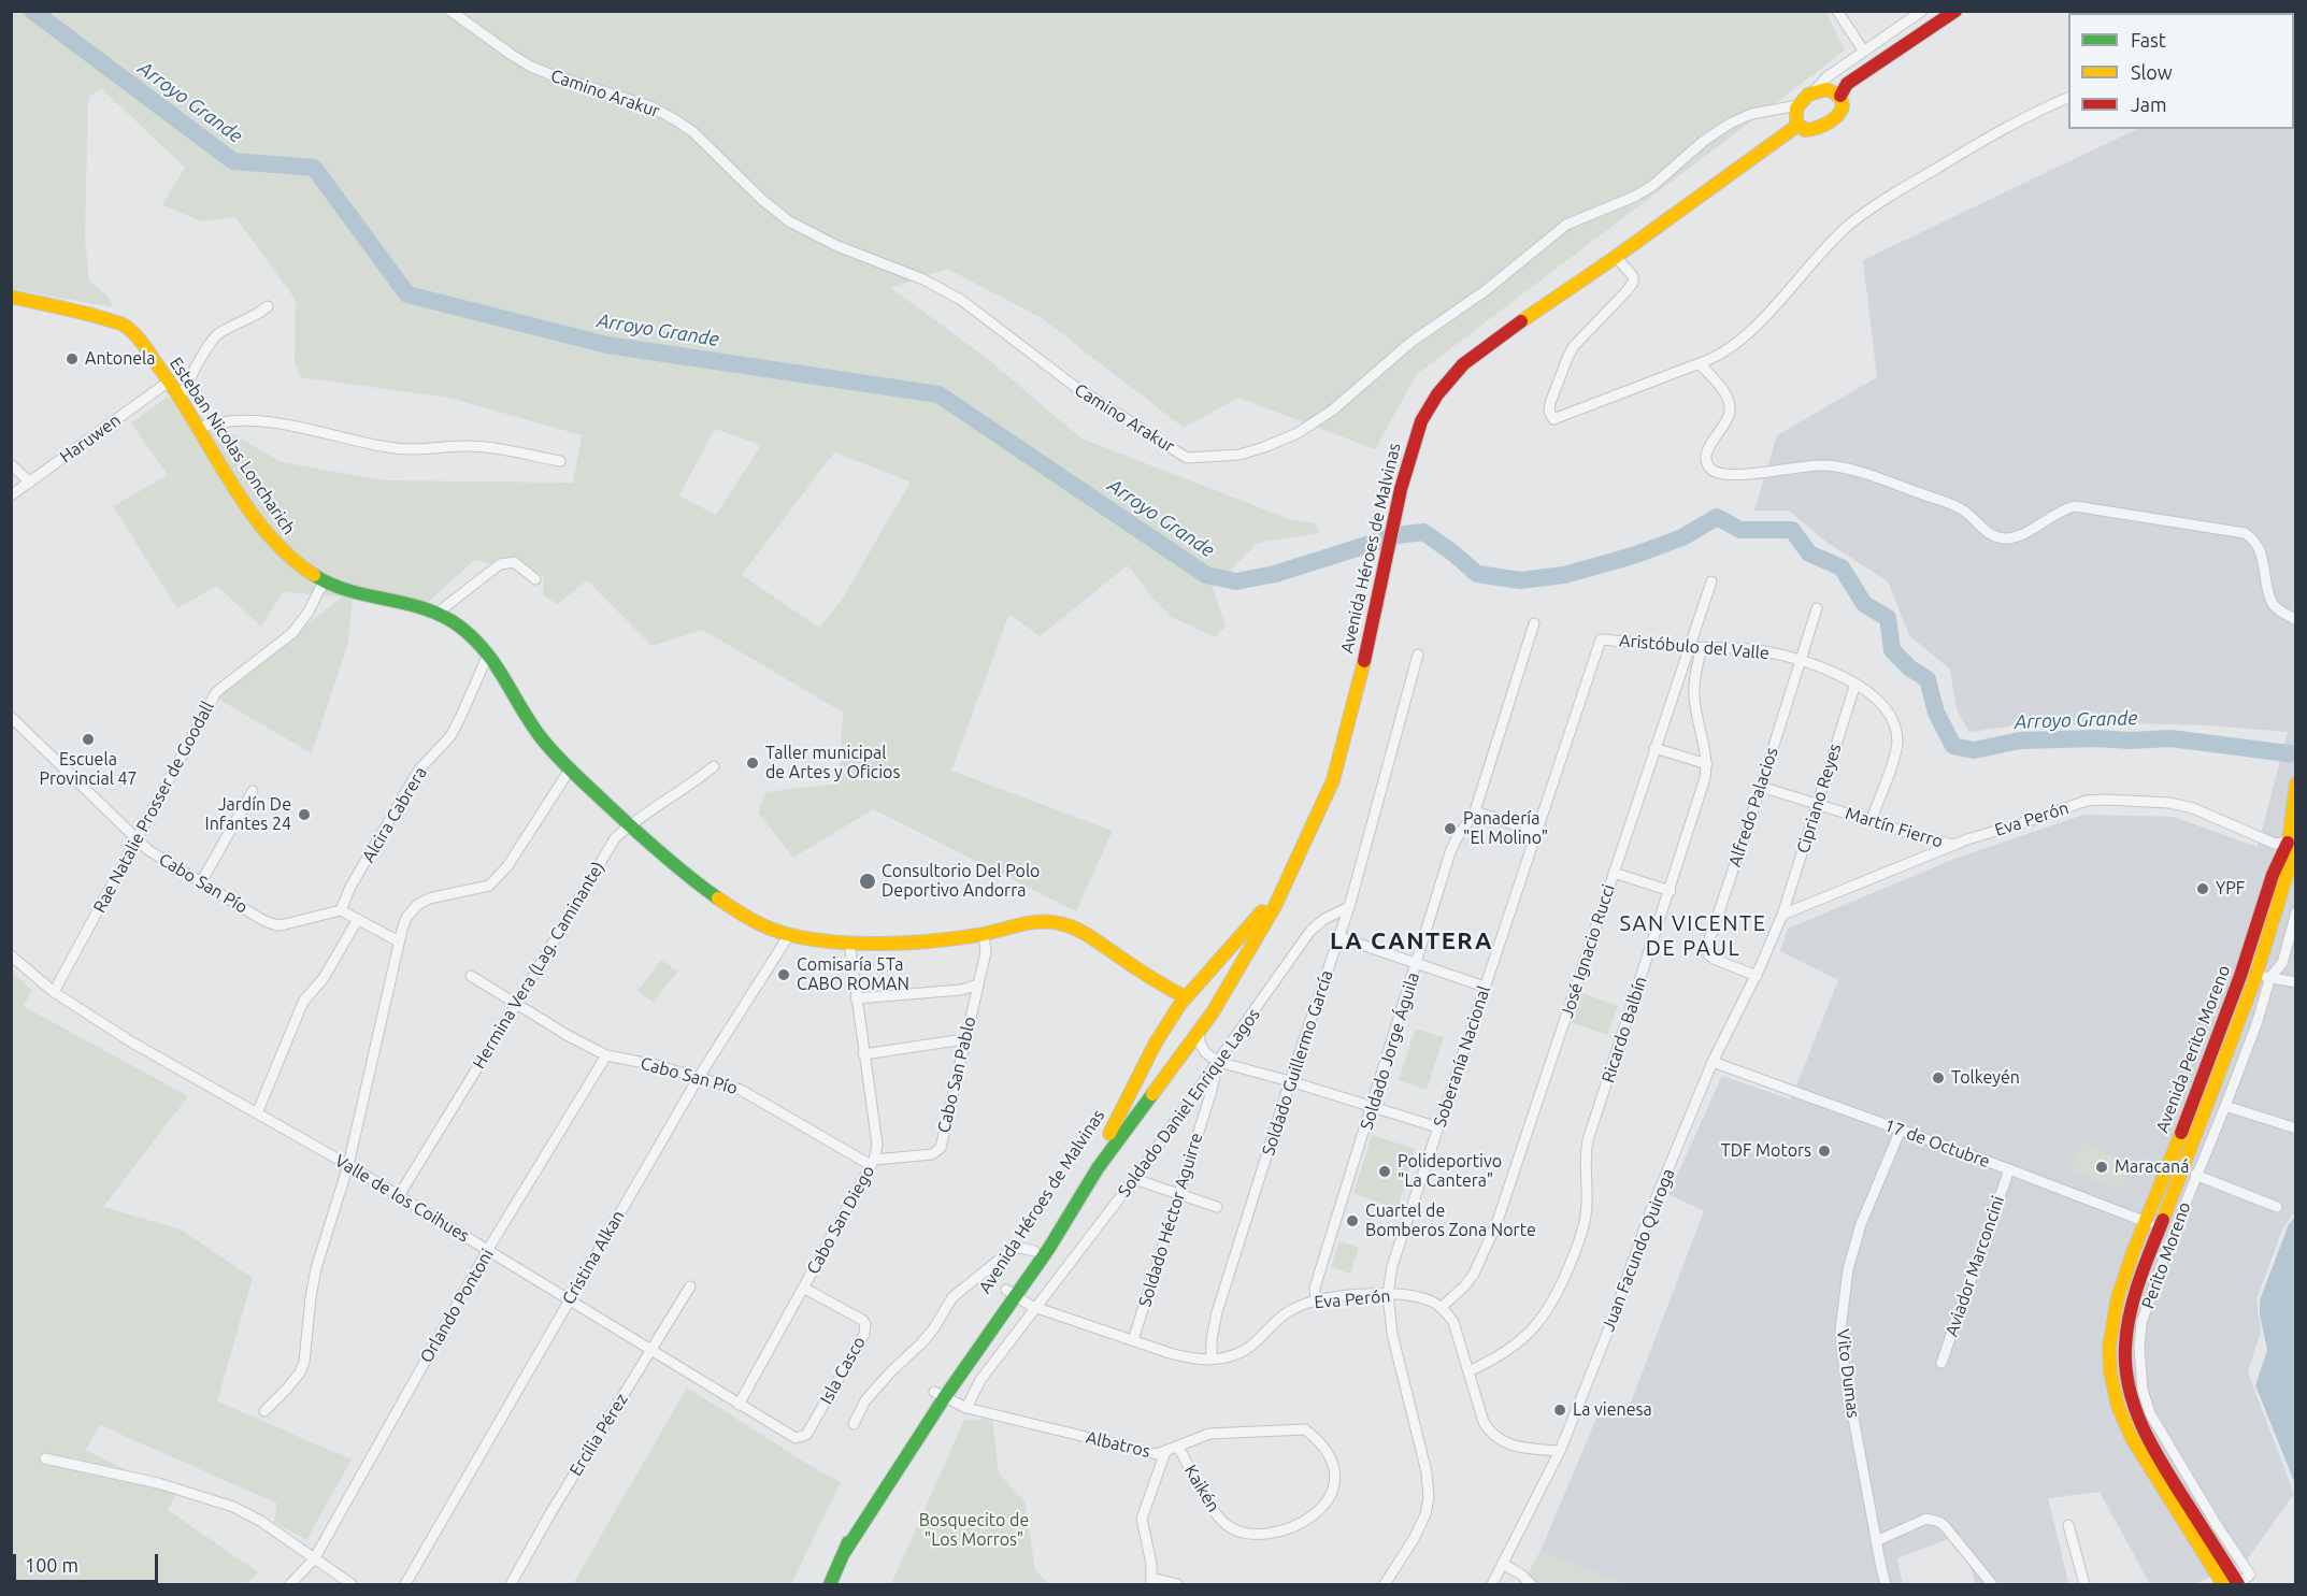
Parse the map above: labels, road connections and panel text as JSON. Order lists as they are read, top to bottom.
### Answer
{
  "streets": {
    "main road": ["Esteban Nicolas Loncharich", "Avenida Héroes de Malvinas", "Avenida Perito Moreno"],
    "street": [
      "Camino Arakur",
      "Haruwen",
      "Aristóbulo del Valle",
      "Cipriano Reyes",
      "Rae Natalie Prosser de Goodall",
      "Alfredo Palacios",
      "Alcira Cabrera",
      "Eva Perón",
      "Martín Fierro",
      "Cabo San Pío",
      "José Ignacio Rucci",
      "Hermina Vera (Lag. Caminante)",
      "Ricardo Balbín",
      "Soldado Jorge Águila",
      "Soberanía Nacional",
      "Soldado Guillermo García",
      "Cabo San Pablo",
      "Soldado Daniel Enrique Lagos",
      "17 de Octubre",
      "Valle de los Coihues",
      "Cabo San Diego",
      "Soldado Héctor Aguirre",
      "Juan Facundo Quiroga",
      "Perito Moreno",
      "Cristina Alkan",
      "Aviador Marconcini",
      "Orlando Pontoni",
      "Isla Casco",
      "Vito Dumas",
      "Ercilia Pérez",
      "Albatros",
      "Kaikén"
    ]
  },
  "crossings": [
    ["Camino Arakur", "Avenida Héroes de Malvinas"],
    ["Haruwen", "Esteban Nicolas Loncharich"],
    ["Esteban Nicolas Loncharich", "Avenida Héroes de Malvinas"],
    ["Esteban Nicolas Loncharich", "Rae Natalie Prosser de Goodall"],
    ["Esteban Nicolas Loncharich", "Alcira Cabrera"],
    ["Esteban Nicolas Loncharich", "Hermina Vera (Lag. Caminante)"],
    ["Esteban Nicolas Loncharich", "Cabo San Pablo"],
    ["Esteban Nicolas Loncharich", "Cabo San Diego"],
    ["Esteban Nicolas Loncharich", "Cristina Alkan"],
    ["Avenida Héroes de Malvinas", "Eva Perón"],
    ["Avenida Héroes de Malvinas", "Albatros"],
    ["Aristóbulo del Valle", "Cipriano Reyes"],
    ["Aristóbulo del Valle", "Alfredo Palacios"],
    ["Aristóbulo del Valle", "Martín Fierro"],
    ["Aristóbulo del Valle", "José Ignacio Rucci"],
    ["Aristóbulo del Valle", "Ricardo Balbín"],
    ["Aristóbulo del Valle", "Soberanía Nacional"],
    ["Cipriano Reyes", "Eva Perón"],
    ["Cipriano Reyes", "Martín Fierro"],
    ["Cipriano Reyes", "Juan Facundo Quiroga"],
    ["Rae Natalie Prosser de Goodall", "Cabo San Pío"],
    ["Rae Natalie Prosser de Goodall", "Valle de los Coihues"],
    ["Alfredo Palacios", "Martín Fierro"],
    ["Alfredo Palacios", "Juan Facundo Quiroga"],
    ["Alcira Cabrera", "Cabo San Pío"],
    ["Eva Perón", "Martín Fierro"],
    ["Eva Perón", "José Ignacio Rucci"],
    ["Eva Perón", "Avenida Perito Moreno"],
    ["Eva Perón", "Soldado Jorge Águila"],
    ["Eva Perón", "Soberanía Nacional"],
    ["Eva Perón", "Soldado Guillermo García"],
    ["Eva Perón", "Soldado Daniel Enrique Lagos"],
    ["Eva Perón", "Soldado Héctor Aguirre"],
    ["Eva Perón", "Juan Facundo Quiroga"],
    ["Cabo San Pío", "Hermina Vera (Lag. Caminante)"],
    ["Cabo San Pío", "Cabo San Pablo"],
    ["Cabo San Pío", "Cabo San Diego"],
    ["Cabo San Pío", "Cristina Alkan"],
    ["Cabo San Pío", "Orlando Pontoni"],
    ["Hermina Vera (Lag. Caminante)", "Valle de los Coihues"],
    ["Avenida Perito Moreno", "17 de Octubre"],
    ["Avenida Perito Moreno", "Perito Moreno"],
    ["Soldado Guillermo García", "Soldado Daniel Enrique Lagos"],
    ["Cabo San Pablo", "Cabo San Diego"],
    ["Soldado Daniel Enrique Lagos", "Soldado Héctor Aguirre"],
    ["Soldado Daniel Enrique Lagos", "Albatros"],
    ["17 de Octubre", "Juan Facundo Quiroga"],
    ["17 de Octubre", "Aviador Marconcini"],
    ["17 de Octubre", "Vito Dumas"],
    ["Valle de los Coihues", "Cabo San Diego"],
    ["Valle de los Coihues", "Cristina Alkan"],
    ["Valle de los Coihues", "Orlando Pontoni"],
    ["Valle de los Coihues", "Isla Casco"],
    ["Valle de los Coihues", "Ercilia Pérez"],
    ["Cabo San Diego", "Isla Casco"],
    ["Albatros", "Kaikén"]
  ],
  "districts": ["SAN VICENTE DE PAUL", "LA CANTERA"],
  "water": ["Arroyo Grande"],
  "parks": ["Bosquecito de \"Los Morros\""],
  "places": [
    "Antonela",
    "Escuela Provincial 47",
    "Taller municipal de Artes y Oficios",
    "Jardín De Infantes 24",
    "Panadería \"El Molino\"",
    "Consultorio Del Polo Deportivo Andorra",
    "YPF",
    "Comisaría 5Ta CABO ROMAN",
    "Tolkeyén",
    "TDF Motors",
    "Maracaná",
    "Polideportivo \"La Cantera\"",
    "Cuartel de Bomberos Zona Norte",
    "La vienesa"
  ],
  "legend": ["Fast", "Slow", "Jam"],
  "scale_bar": "100 m"
}
